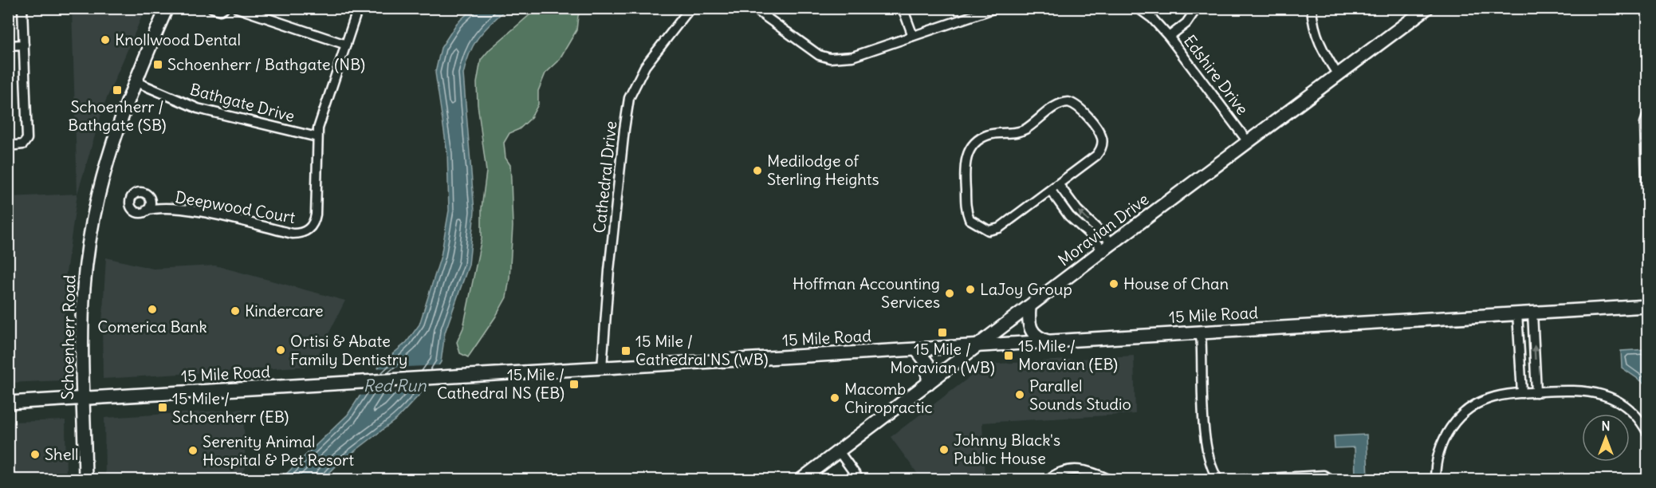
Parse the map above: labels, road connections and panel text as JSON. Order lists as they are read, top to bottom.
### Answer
{
  "streets": {
    "main road": ["Moravian Drive", "15 Mile Road", "Schoenherr Road"],
    "street": [
      "Edshire Drive",
      "Bathgate Drive",
      "Cathedral Drive",
      "Deepwood Court"
    ]
  },
  "crossings": [
    ["Edshire Drive", "Moravian Drive"],
    ["Bathgate Drive", "Deepwood Court"],
    ["Bathgate Drive", "Schoenherr Road"],
    ["Cathedral Drive", "15 Mile Road"],
    ["Moravian Drive", "15 Mile Road"],
    ["15 Mile Road", "Schoenherr Road"]
  ],
  "water": ["Red Run"],
  "places": {
    "other": [
      "Knollwood Dental",
      "Medilodge of Sterling Heights",
      "House of Chan",
      "LaJoy Group",
      "Hoffman Accounting Services",
      "Comerica Bank",
      "Kindercare",
      "Ortisi & Abate Family Dentistry",
      "Parallel Sounds Studio",
      "Macomb Chiropractic",
      "Johnny Black's Public House",
      "Serenity Animal Hospital & Pet Resort",
      "Shell"
    ],
    "transit": [
      "Schoenherr / Bathgate (NB)",
      "Schoenherr / Bathgate (SB)",
      "15 Mile / Moravian (WB)",
      "15 Mile / Cathedral NS (WB)",
      "15 Mile / Moravian (EB)",
      "15 Mile / Cathedral NS (EB)",
      "15 Mile / Schoenherr (EB)"
    ]
  },
  "north": "top"
}
